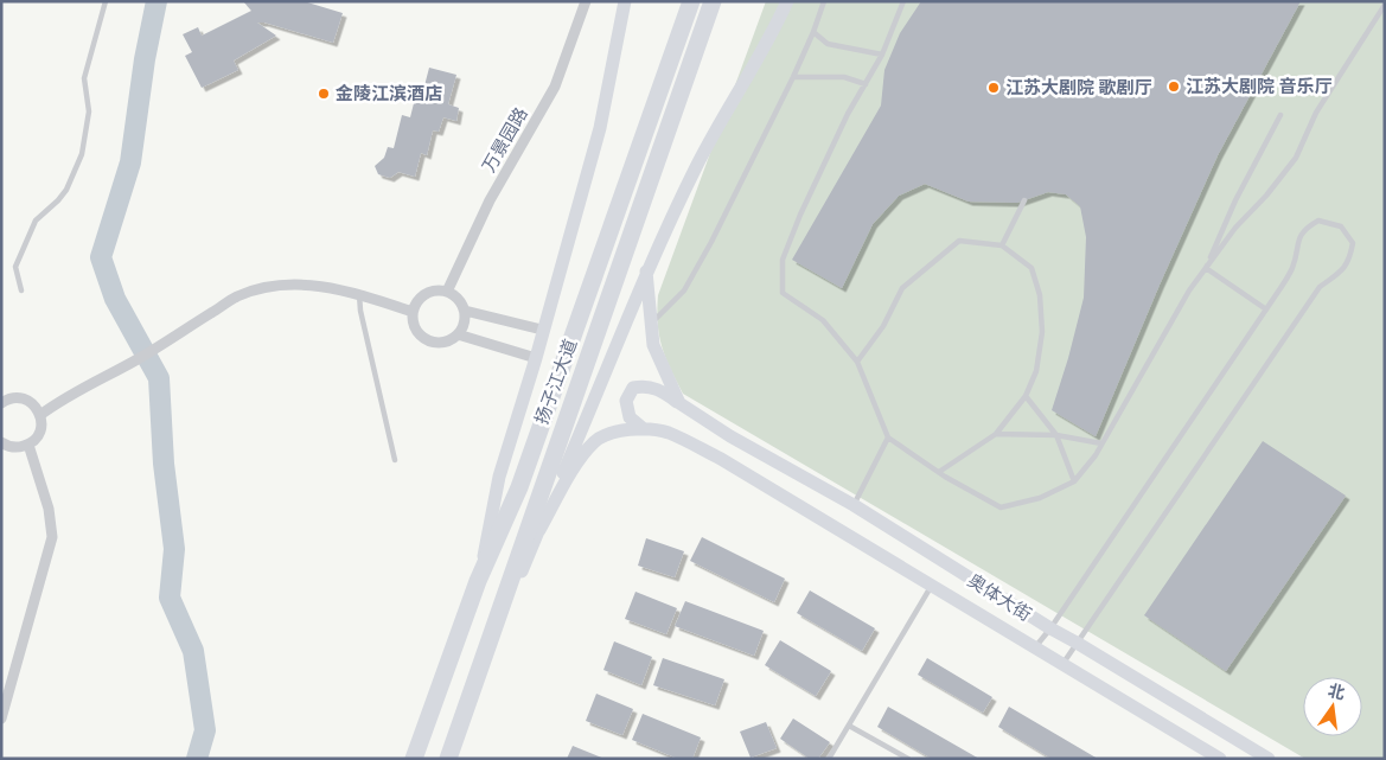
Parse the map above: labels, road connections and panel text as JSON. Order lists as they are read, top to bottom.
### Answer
{
  "streets": {
    "highway": ["扬子江大道"],
    "street": ["万景园路", "奥体大街"]
  },
  "places": ["江苏大剧院 音乐厅", "江苏大剧院 歌剧厅", "金陵江滨酒店"],
  "north": "top"
}
